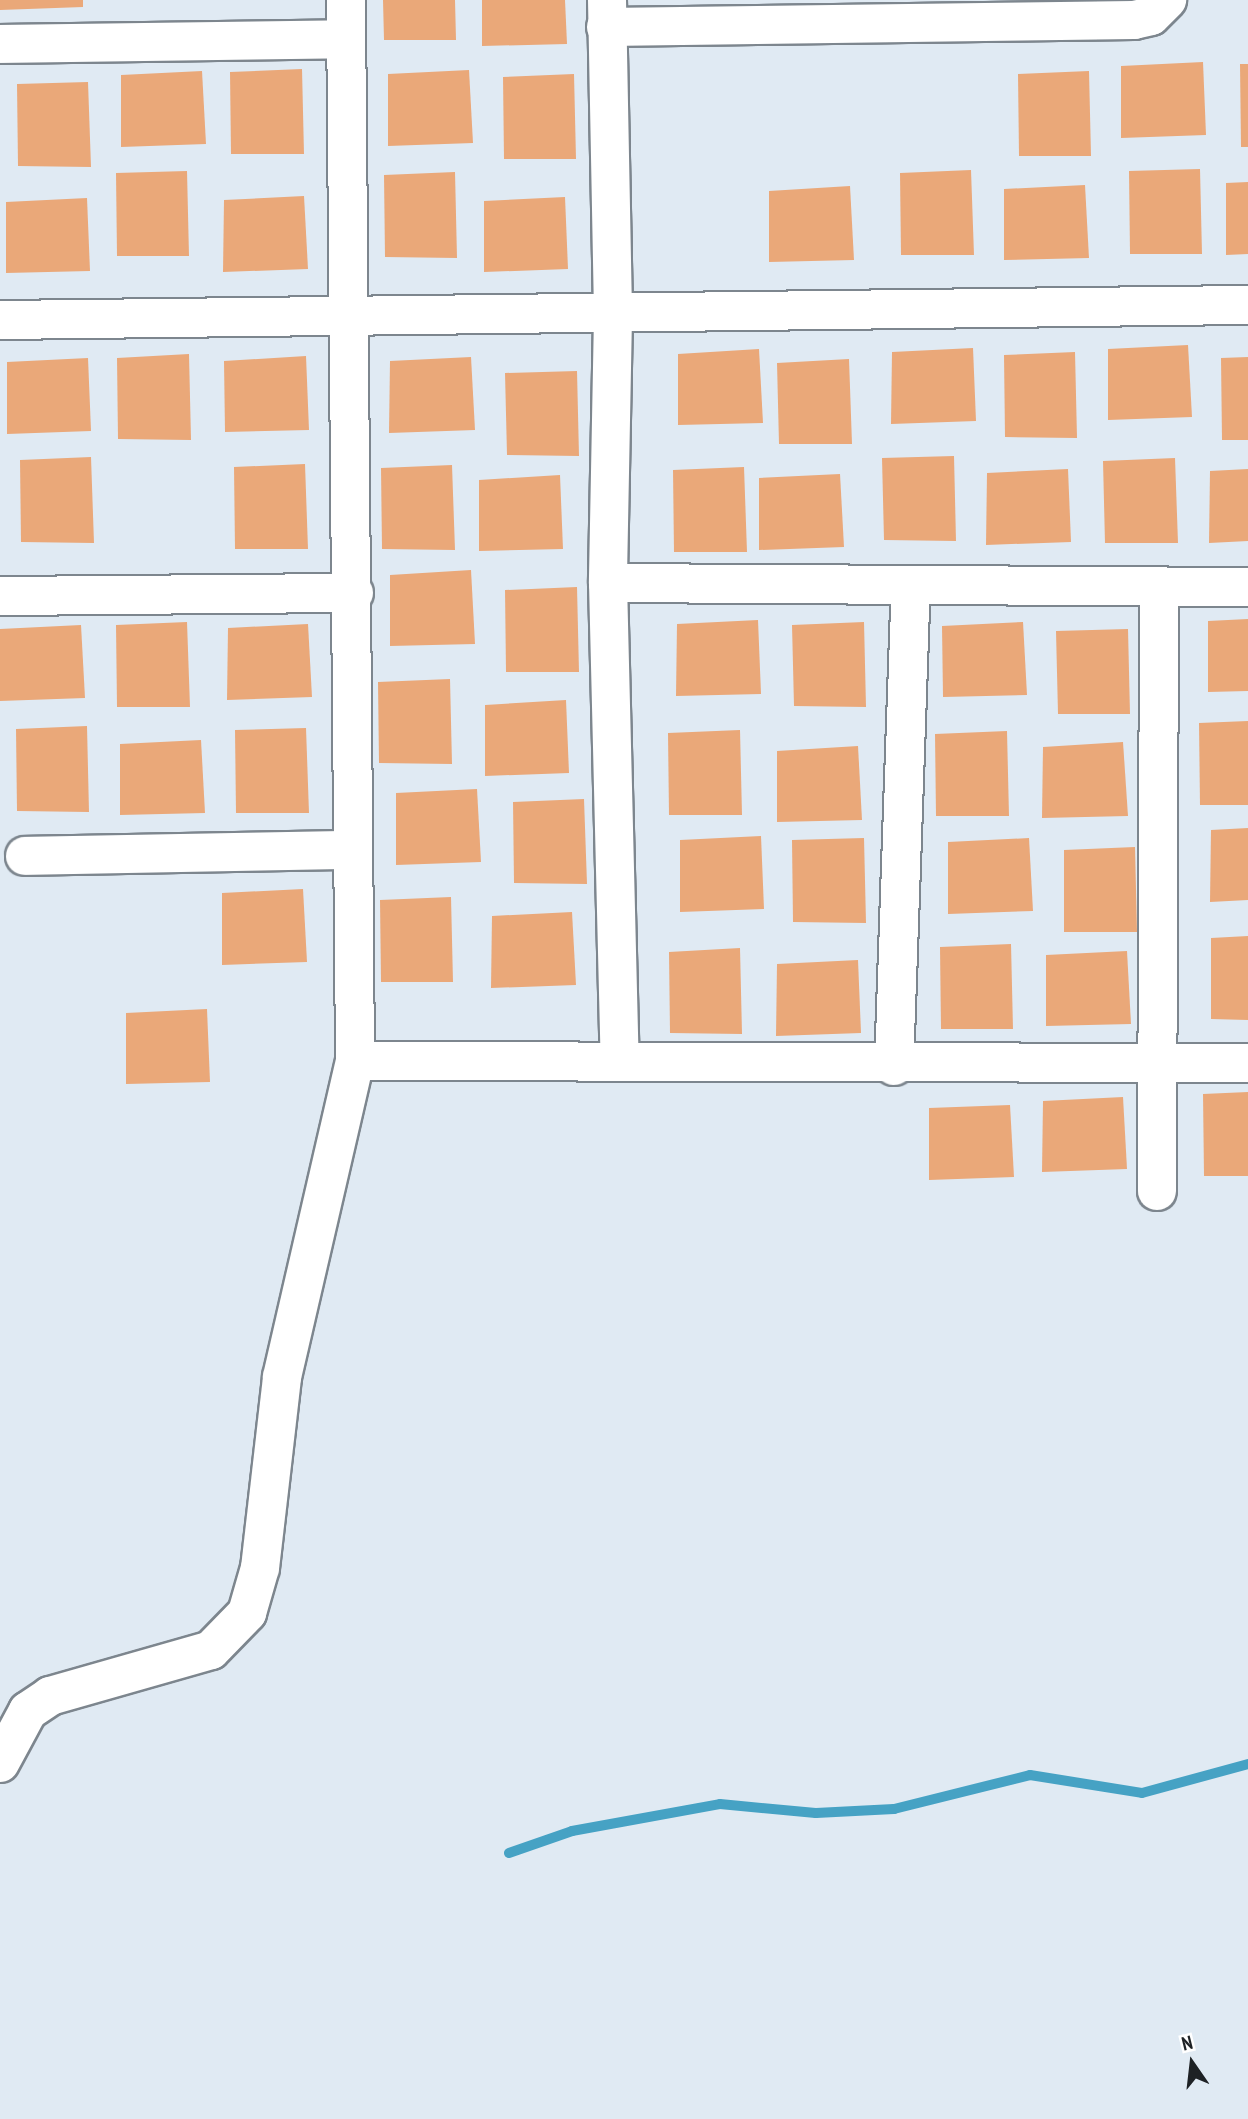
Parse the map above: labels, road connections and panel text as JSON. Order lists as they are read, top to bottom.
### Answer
{
  "north": "top"
}
